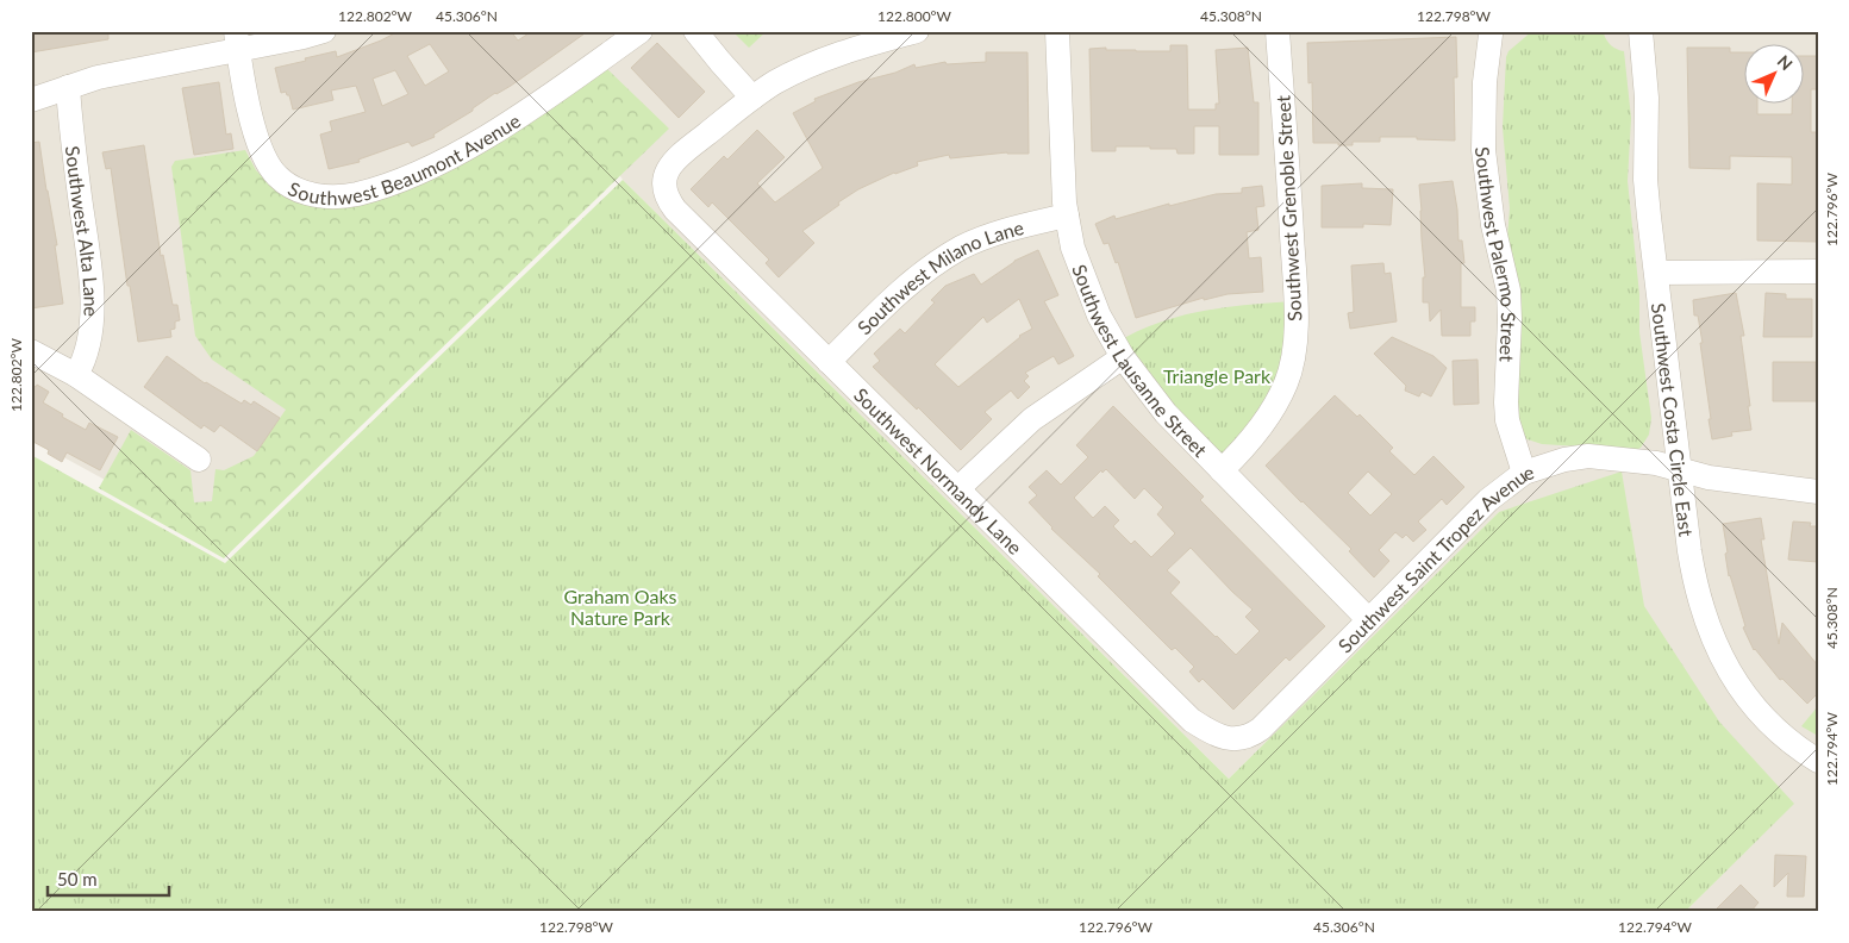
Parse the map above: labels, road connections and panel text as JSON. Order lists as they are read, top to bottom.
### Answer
{
  "streets": {
    "street": [
      "Southwest Beaumont Avenue",
      "Southwest Grenoble Street",
      "Southwest Alta Lane",
      "Southwest Palermo Street",
      "Southwest Milano Lane",
      "Southwest Lausanne Street",
      "Southwest Costa Circle East",
      "Southwest Normandy Lane",
      "Southwest Saint Tropez Avenue"
    ]
  },
  "crossings": [
    ["Southwest Grenoble Street", "Southwest Lausanne Street"],
    ["Southwest Palermo Street", "Southwest Saint Tropez Avenue"],
    ["Southwest Milano Lane", "Southwest Lausanne Street"],
    ["Southwest Milano Lane", "Southwest Normandy Lane"],
    ["Southwest Lausanne Street", "Southwest Saint Tropez Avenue"],
    ["Southwest Costa Circle East", "Southwest Saint Tropez Avenue"],
    ["Southwest Normandy Lane", "Southwest Saint Tropez Avenue"]
  ],
  "parks": ["Triangle Park", "Graham Oaks Nature Park"],
  "scale_bar": "50 m",
  "north": "top right",
  "coordinates": [
    "122.802°W",
    "45.306°N",
    "122.800°W",
    "45.308°N",
    "122.798°W",
    "122.796°W",
    "122.794°W"
  ]
}
